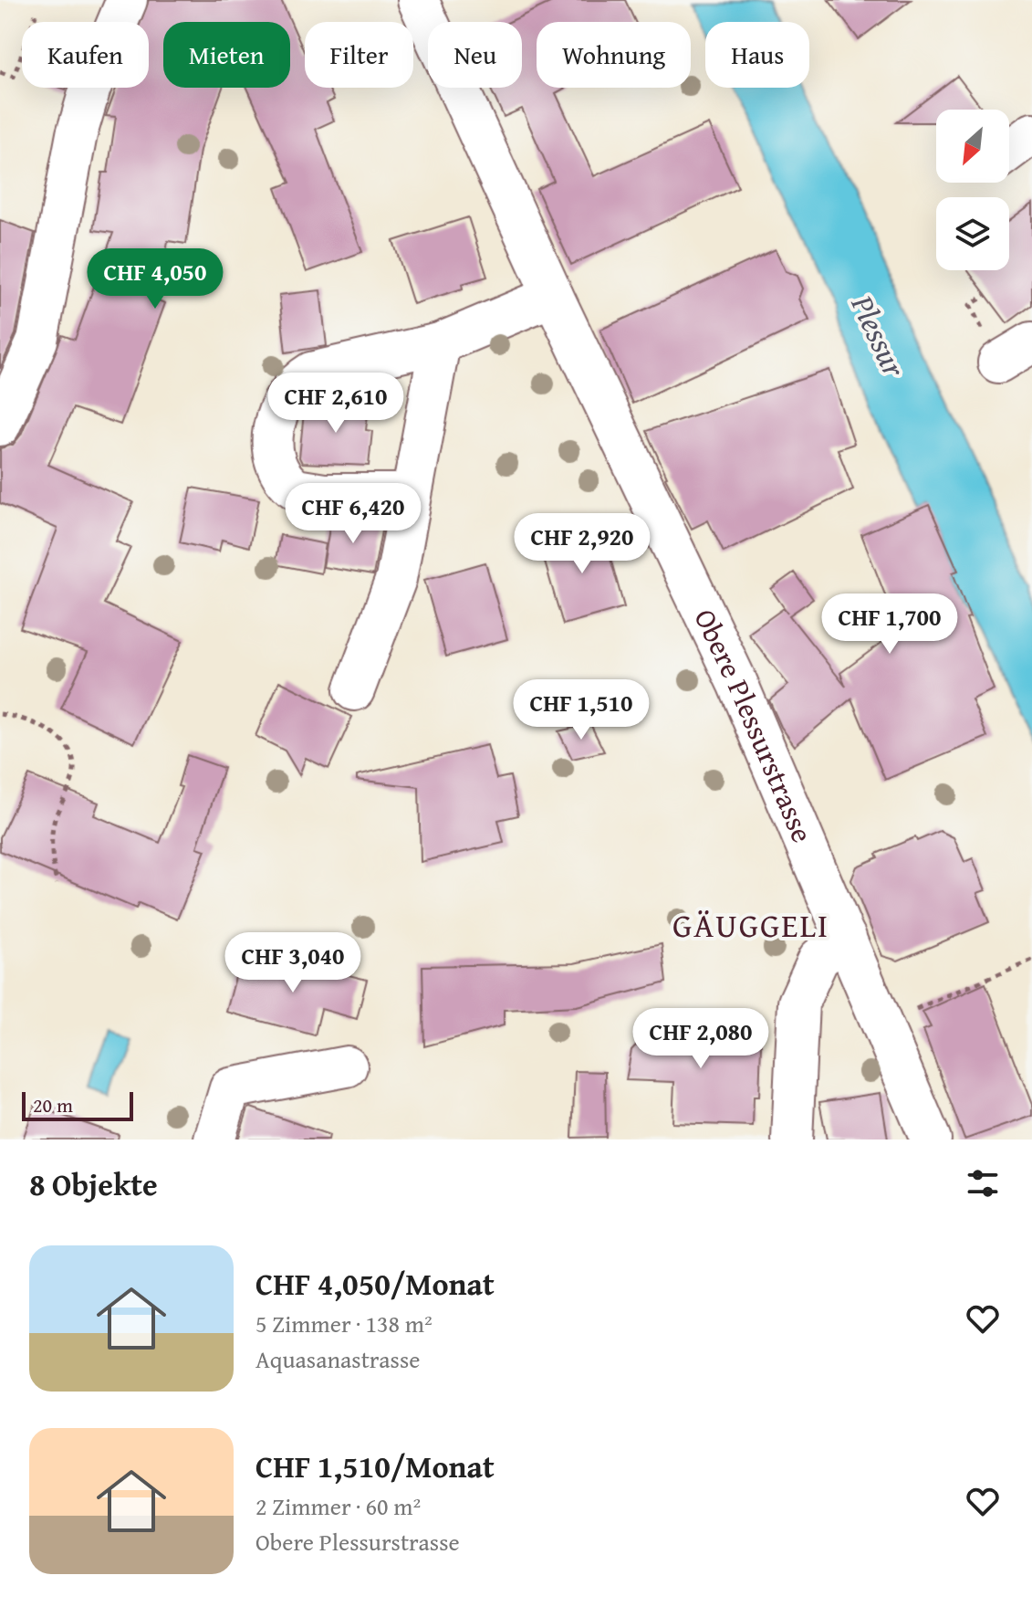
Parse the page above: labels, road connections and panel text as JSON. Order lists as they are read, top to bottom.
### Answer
{
  "streets": {
    "street": ["Obere Plessurstrasse"]
  },
  "districts": ["GÄUGGELI"],
  "water": ["Plessur"],
  "scale_bar": "20 m",
  "north": "bottom left",
  "page": {
    "chip": [
      "Kaufen",
      "Mieten",
      "Filter",
      "Neu",
      "Wohnung",
      "Haus"
    ],
    "price": [
      "CHF 4,050",
      "CHF 2,610",
      "CHF 6,420",
      "CHF 2,920",
      "CHF 1,700",
      "CHF 1,510",
      "CHF 3,040",
      "CHF 2,080"
    ],
    "scale": "20 m",
    "heading": "8 Objekte",
    "list": [
      {
        "name": "CHF 4,050/Monat",
        "note": "5 Zimmer · 138 m² · Aquasanastrasse"
      },
      {
        "name": "CHF 1,510/Monat",
        "note": "2 Zimmer · 60 m² · Obere Plessurstrasse"
      }
    ]
  }
}
